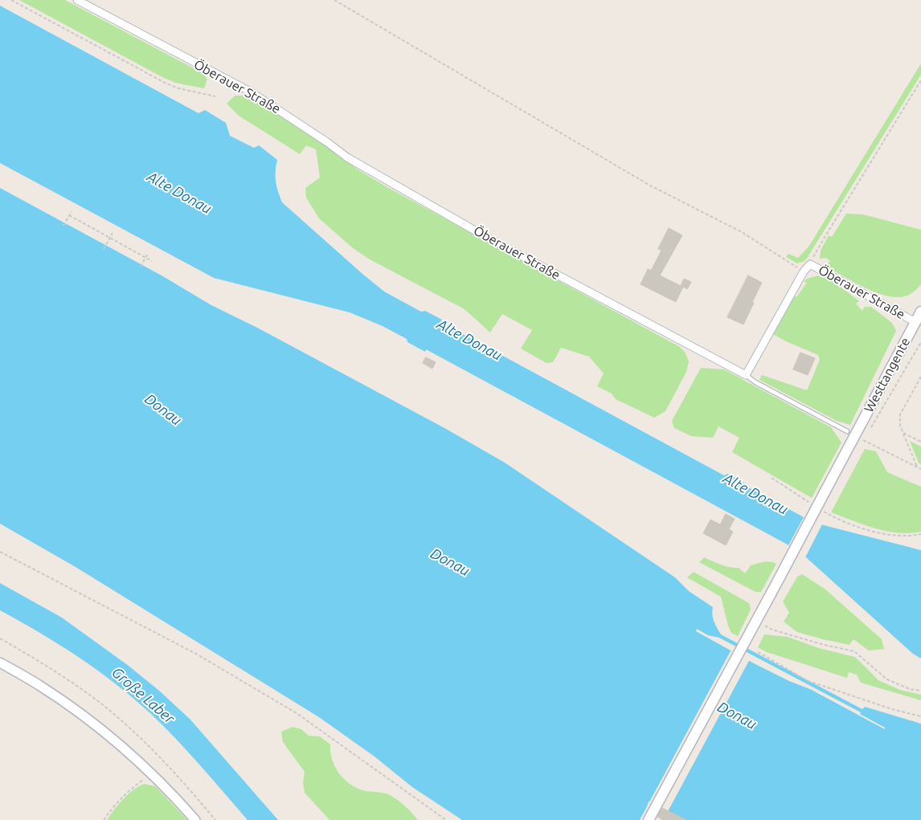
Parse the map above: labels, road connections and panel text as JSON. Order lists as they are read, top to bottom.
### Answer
{
  "streets": {
    "main road": ["Westtangente"],
    "street": ["Öberauer Straße"]
  },
  "crossings": [
    ["Öberauer Straße", "Westtangente"]
  ],
  "water": ["Alte Donau", "Donau", "Große Laber"]
}
